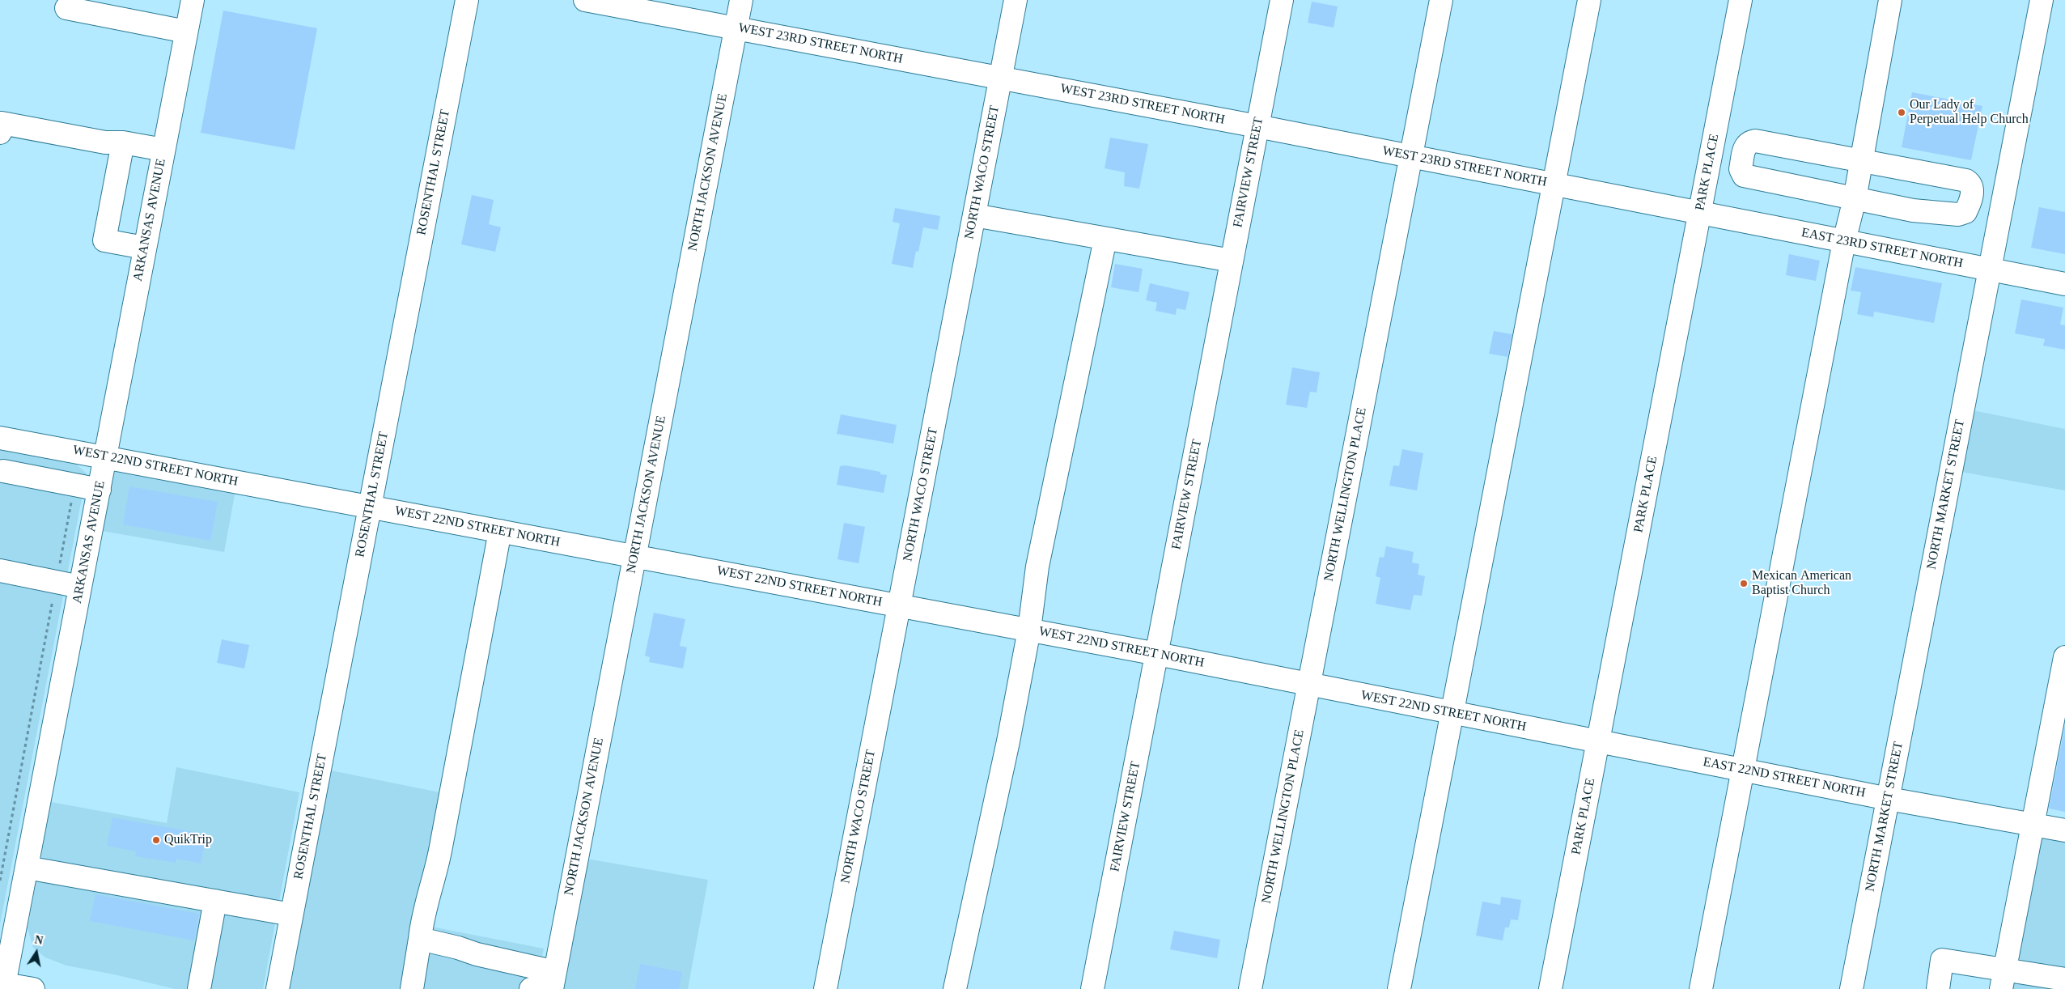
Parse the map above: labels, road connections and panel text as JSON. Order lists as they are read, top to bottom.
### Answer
{
  "streets": {
    "street": [
      "WEST 23RD STREET NORTH",
      "ROSENTHAL STREET",
      "NORTH JACKSON AVENUE",
      "NORTH WACO STREET",
      "FAIRVIEW STREET",
      "PARK PLACE",
      "ARKANSAS AVENUE",
      "EAST 23RD STREET NORTH",
      "WEST 22ND STREET NORTH",
      "NORTH WELLINGTON PLACE",
      "NORTH MARKET STREET",
      "EAST 22ND STREET NORTH"
    ]
  },
  "crossings": [
    ["WEST 23RD STREET NORTH", "NORTH JACKSON AVENUE"],
    ["WEST 23RD STREET NORTH", "NORTH WACO STREET"],
    ["WEST 23RD STREET NORTH", "FAIRVIEW STREET"],
    ["WEST 23RD STREET NORTH", "PARK PLACE"],
    ["WEST 23RD STREET NORTH", "EAST 23RD STREET NORTH"],
    ["WEST 23RD STREET NORTH", "NORTH WELLINGTON PLACE"],
    ["ROSENTHAL STREET", "WEST 22ND STREET NORTH"],
    ["NORTH JACKSON AVENUE", "WEST 22ND STREET NORTH"],
    ["NORTH WACO STREET", "WEST 22ND STREET NORTH"],
    ["FAIRVIEW STREET", "WEST 22ND STREET NORTH"],
    ["PARK PLACE", "EAST 23RD STREET NORTH"],
    ["PARK PLACE", "WEST 22ND STREET NORTH"],
    ["PARK PLACE", "EAST 22ND STREET NORTH"],
    ["ARKANSAS AVENUE", "WEST 22ND STREET NORTH"],
    ["EAST 23RD STREET NORTH", "NORTH MARKET STREET"],
    ["WEST 22ND STREET NORTH", "NORTH WELLINGTON PLACE"],
    ["WEST 22ND STREET NORTH", "EAST 22ND STREET NORTH"],
    ["NORTH MARKET STREET", "EAST 22ND STREET NORTH"]
  ],
  "places": ["Our Lady of Perpetual Help Church", "Mexican American Baptist Church", "QuikTrip"],
  "north": "top"
}
